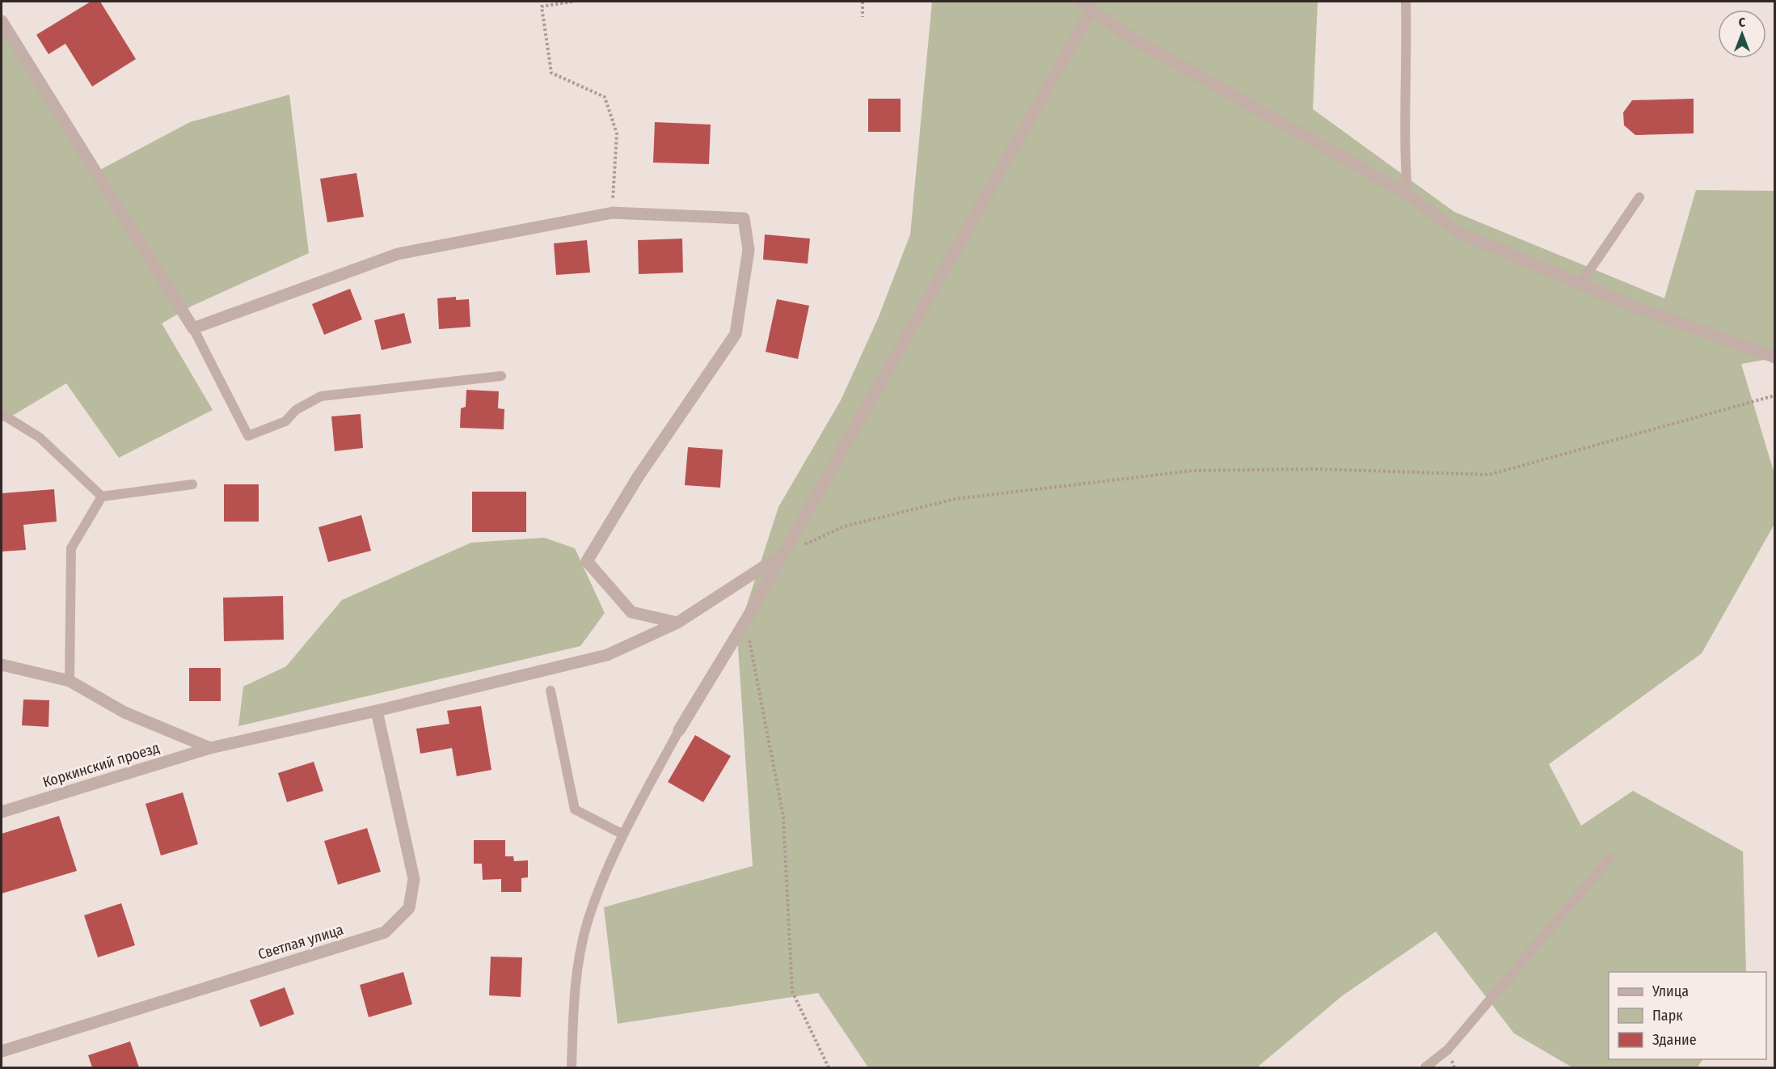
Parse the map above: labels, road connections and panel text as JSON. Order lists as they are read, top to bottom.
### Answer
{
  "streets": {
    "street": ["Коркинский проезд", "Светлая улица"]
  },
  "crossings": [
    ["Коркинский проезд", "Светлая улица"]
  ],
  "legend": ["Улица", "Парк", "Здание"],
  "north": "top"
}
